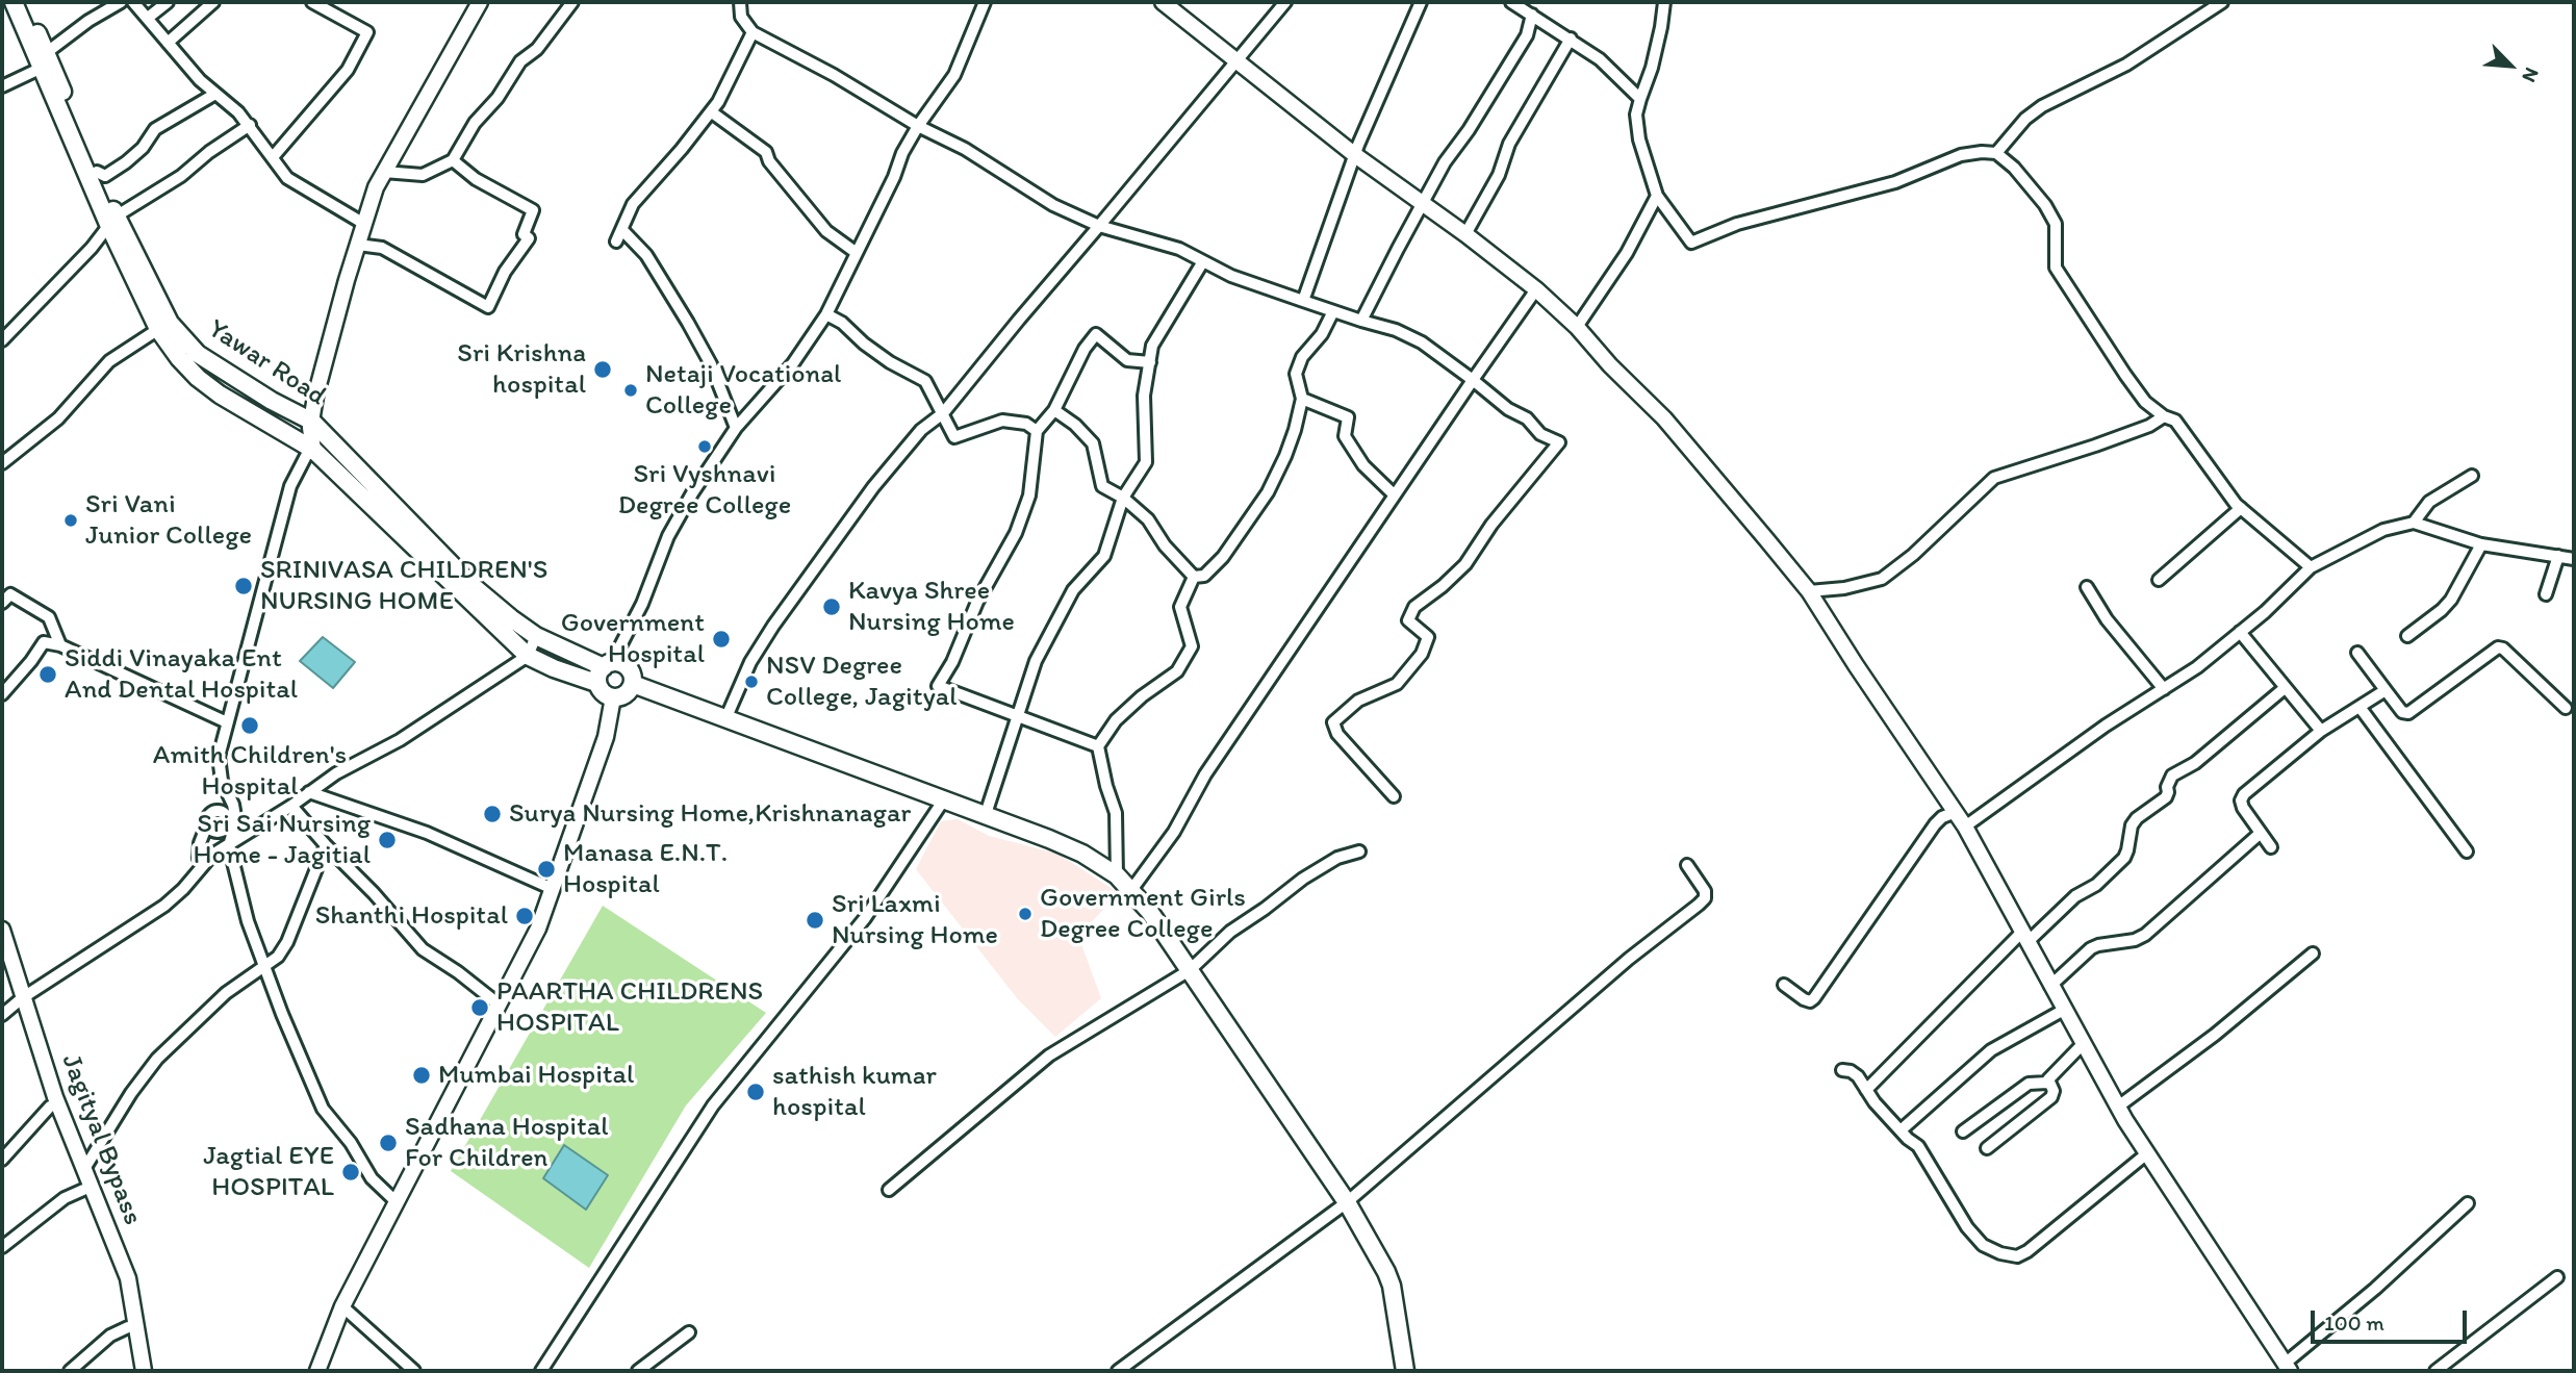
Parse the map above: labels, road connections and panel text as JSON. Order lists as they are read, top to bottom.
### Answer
{
  "streets": {
    "highway": ["Yawar Road"],
    "main road": ["Jagityal Bypass"]
  },
  "places": [
    "Sri Krishna hospital",
    "Netaji Vocational College",
    "Sri Vyshnavi Degree College",
    "Sri Vani Junior College",
    "SRINIVASA CHILDREN'S NURSING HOME",
    "Kavya Shree Nursing Home",
    "Government Hospital",
    "Siddi Vinayaka Ent And Dental Hospital",
    "NSV Degree College, Jagityal",
    "Amith Children's Hospital",
    "Surya Nursing Home,Krishnanagar",
    "Sri Sai Nursing Home - Jagitial",
    "Manasa E.N.T. Hospital",
    "Government Girls Degree College",
    "Shanthi Hospital",
    "Sri Laxmi Nursing Home",
    "PAARTHA CHILDRENS HOSPITAL",
    "Mumbai Hospital",
    "sathish kumar hospital",
    "Sadhana Hospital For Children",
    "Jagtial EYE HOSPITAL"
  ],
  "scale_bar": "100 m",
  "north": "bottom right"
}
